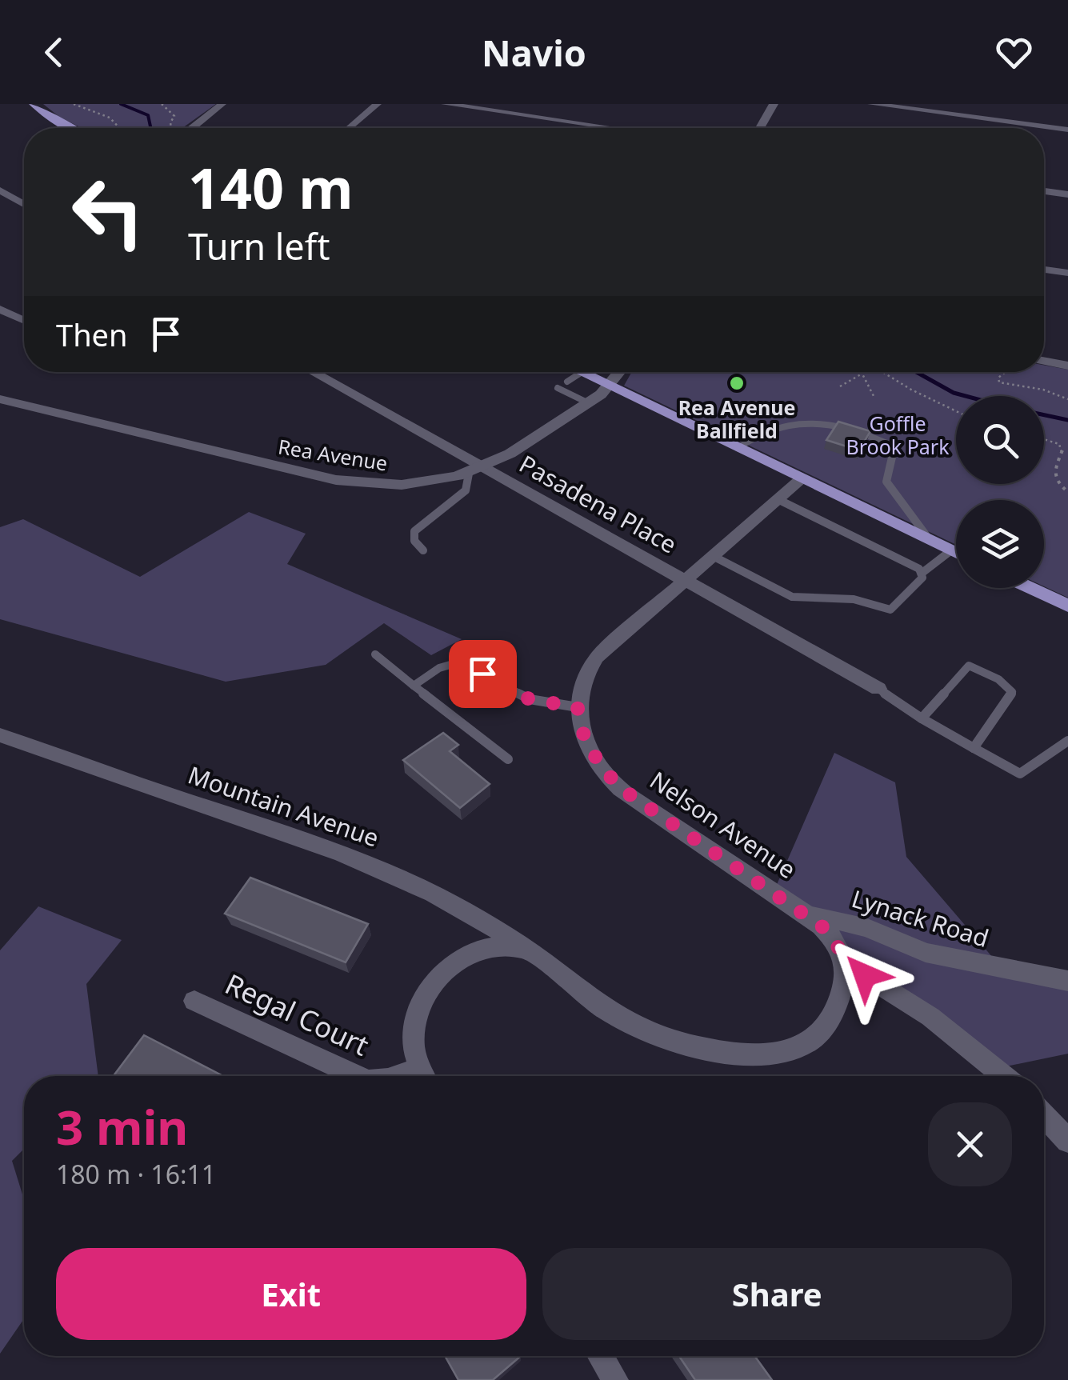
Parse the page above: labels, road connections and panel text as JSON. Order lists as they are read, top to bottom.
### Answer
{
  "streets": {
    "street": [
      "Rea Avenue",
      "Pasadena Place",
      "Mountain Avenue",
      "Nelson Avenue",
      "Lynack Road",
      "Regal Court"
    ]
  },
  "crossings": [
    ["Rea Avenue", "Pasadena Place"],
    ["Nelson Avenue", "Lynack Road"]
  ],
  "parks": ["Goffle Brook Park"],
  "places": ["Rea Avenue Ballfield"],
  "page": {
    "header": "Navio",
    "turn": ["140 m", "Turn left"],
    "then": "Then",
    "heading": ["3 min", "180 m · 16:11"],
    "buttons": ["Exit", "Share"]
  }
}
